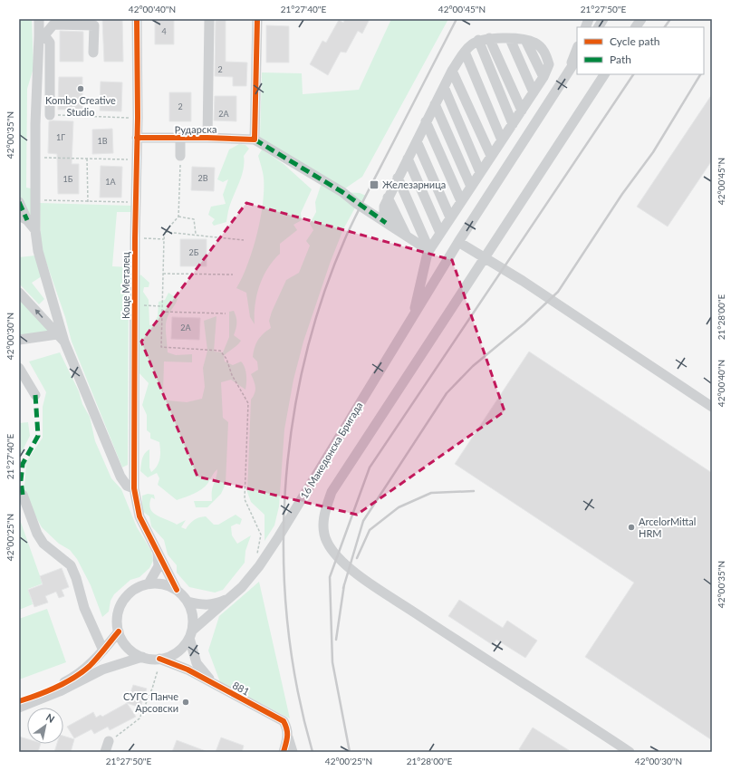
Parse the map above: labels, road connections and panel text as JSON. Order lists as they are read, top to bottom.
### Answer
{
  "streets": {
    "street": [
      "Рударска",
      "Коце Металец",
      "16 Македонска Бригада",
      "881"
    ]
  },
  "crossings": [
    ["Рударска", "Коце Металец"],
    ["Коце Металец", "16 Македонска Бригада"],
    ["Коце Металец", "881"],
    ["16 Македонска Бригада", "881"]
  ],
  "places": {
    "other": ["Kombo Creative Studio", "ArcelorMittal HRM", "СУГС Панче Арсовски"],
    "transit": ["Железарница"]
  },
  "house_numbers": [
    "4",
    "2",
    "2",
    "2А",
    "1Г",
    "1В",
    "2В",
    "1Б",
    "1А",
    "2Б",
    "2А"
  ],
  "legend": ["Cycle path", "Path"],
  "north": "top right",
  "coordinates": [
    "42°00'40\"N",
    "21°27'40\"E",
    "42°00'45\"N",
    "21°27'50\"E",
    "42°00'35\"N",
    "21°28'00\"E",
    "42°00'30\"N",
    "42°00'25\"N"
  ]
}
